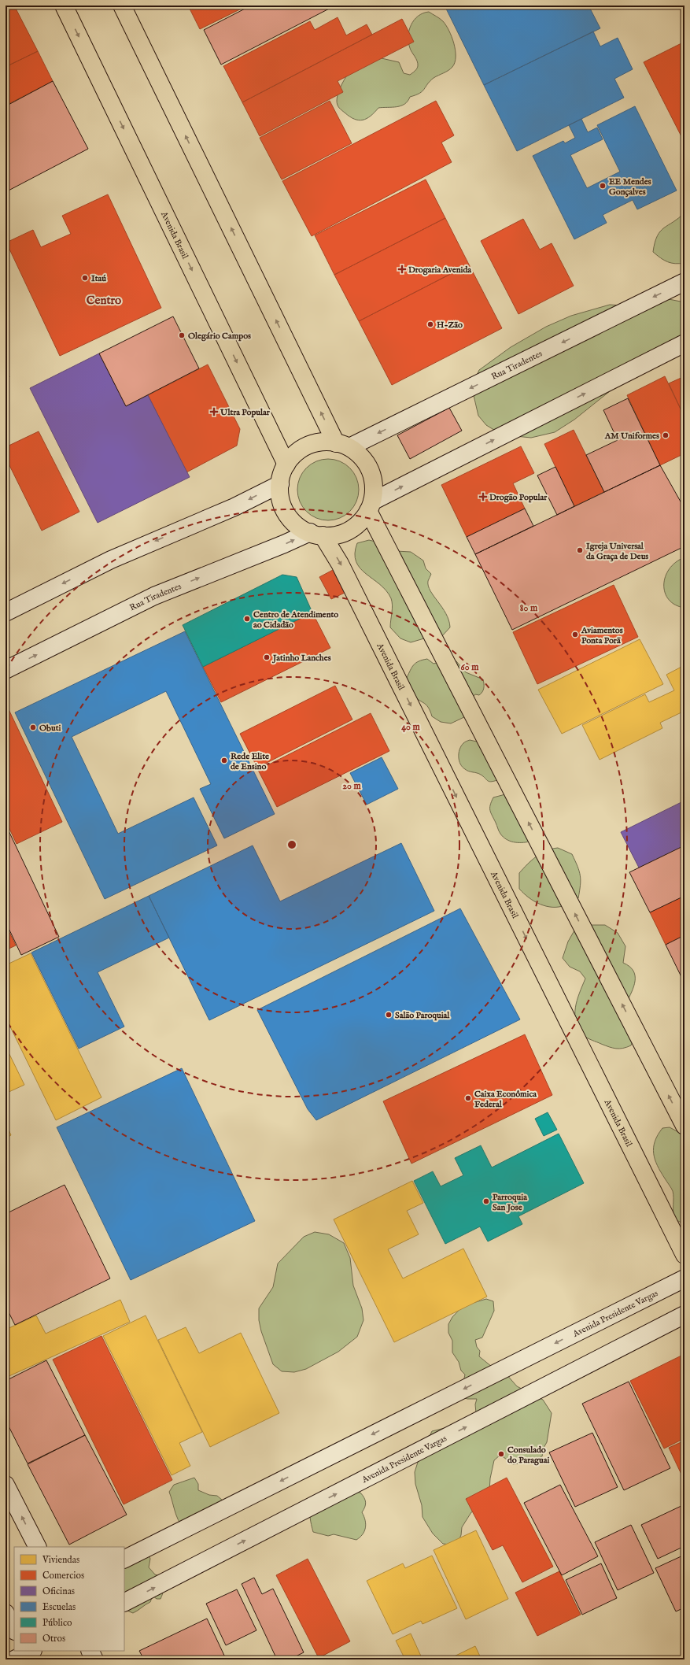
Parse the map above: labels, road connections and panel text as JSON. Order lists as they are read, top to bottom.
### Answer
{
  "streets": {
    "main road": ["Avenida Brasil", "Rua Tiradentes", "Avenida Presidente Vargas"]
  },
  "crossings": [
    ["Avenida Brasil", "Rua Tiradentes"]
  ],
  "districts": ["Centro"],
  "places": {
    "other": [
      "EE Mendes Gonçalves",
      "Itaú",
      "H-Zão",
      "Olegário Campos",
      "AM Uniformes",
      "Igreja Universal da Graça de Deus",
      "Centro de Atendimento ao Cidadão",
      "Aviamentos Ponta Porã",
      "Jatinho Lanches",
      "Obuti",
      "Rede Elite de Ensino",
      "Salão Paroquial",
      "Caixa Econômica Federal",
      "Parroquia San Jose",
      "Consulado do Paraguai"
    ],
    "health": ["Drogaria Avenida", "Ultra Popular", "Drogão Popular"]
  },
  "legend": [
    "Viviendas",
    "Comercios",
    "Oficinas",
    "Escuelas",
    "Público",
    "Otros"
  ],
  "rings": [
    "80 m",
    "60 m",
    "40 m",
    "20 m"
  ]
}
